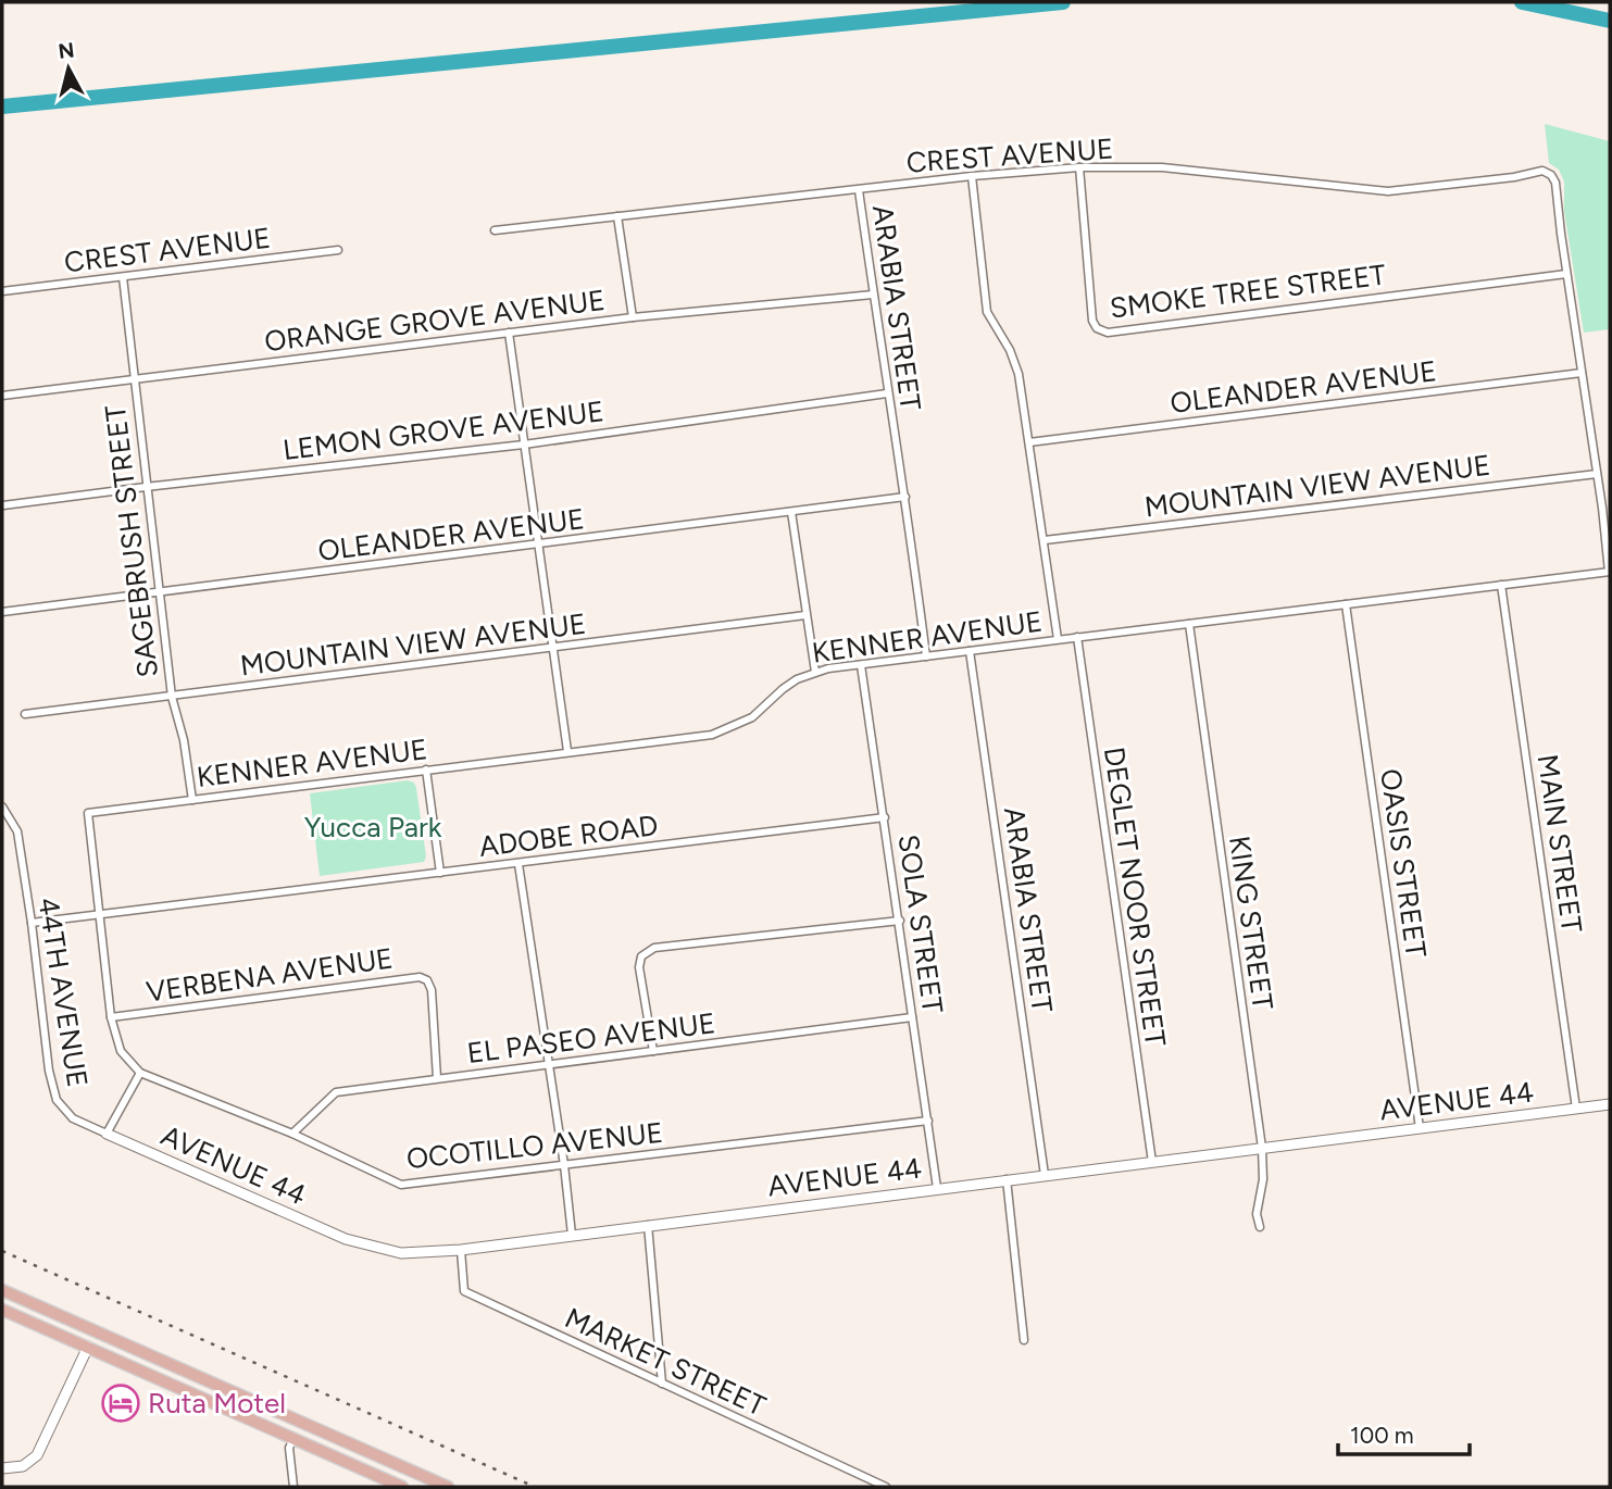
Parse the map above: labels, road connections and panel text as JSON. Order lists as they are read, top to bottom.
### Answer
{
  "streets": {
    "street": [
      "CREST AVENUE",
      "SMOKE TREE STREET",
      "ARABIA STREET",
      "ORANGE GROVE AVENUE",
      "OLEANDER AVENUE",
      "LEMON GROVE AVENUE",
      "MOUNTAIN VIEW AVENUE",
      "SAGEBRUSH STREET",
      "KENNER AVENUE",
      "ADOBE ROAD",
      "MAIN STREET",
      "OASIS STREET",
      "DEGLET NOOR STREET",
      "KING STREET",
      "SOLA STREET",
      "VERBENA AVENUE",
      "44TH AVENUE",
      "EL PASEO AVENUE",
      "AVENUE 44",
      "OCOTILLO AVENUE",
      "MARKET STREET"
    ]
  },
  "crossings": [
    ["CREST AVENUE", "SMOKE TREE STREET"],
    ["CREST AVENUE", "ARABIA STREET"],
    ["CREST AVENUE", "SAGEBRUSH STREET"],
    ["ARABIA STREET", "ORANGE GROVE AVENUE"],
    ["ARABIA STREET", "OLEANDER AVENUE"],
    ["ARABIA STREET", "LEMON GROVE AVENUE"],
    ["ARABIA STREET", "KENNER AVENUE"],
    ["ARABIA STREET", "AVENUE 44"],
    ["ORANGE GROVE AVENUE", "SAGEBRUSH STREET"],
    ["OLEANDER AVENUE", "SAGEBRUSH STREET"],
    ["LEMON GROVE AVENUE", "SAGEBRUSH STREET"],
    ["MOUNTAIN VIEW AVENUE", "SAGEBRUSH STREET"],
    ["SAGEBRUSH STREET", "KENNER AVENUE"],
    ["KENNER AVENUE", "ADOBE ROAD"],
    ["KENNER AVENUE", "MAIN STREET"],
    ["KENNER AVENUE", "OASIS STREET"],
    ["KENNER AVENUE", "DEGLET NOOR STREET"],
    ["KENNER AVENUE", "KING STREET"],
    ["KENNER AVENUE", "SOLA STREET"],
    ["ADOBE ROAD", "SOLA STREET"],
    ["ADOBE ROAD", "44TH AVENUE"],
    ["MAIN STREET", "AVENUE 44"],
    ["OASIS STREET", "AVENUE 44"],
    ["DEGLET NOOR STREET", "AVENUE 44"],
    ["KING STREET", "AVENUE 44"],
    ["SOLA STREET", "EL PASEO AVENUE"],
    ["SOLA STREET", "AVENUE 44"],
    ["SOLA STREET", "OCOTILLO AVENUE"],
    ["VERBENA AVENUE", "EL PASEO AVENUE"],
    ["44TH AVENUE", "AVENUE 44"],
    ["EL PASEO AVENUE", "OCOTILLO AVENUE"],
    ["AVENUE 44", "MARKET STREET"]
  ],
  "parks": ["Yucca Park"],
  "places": {
    "hotel": ["Ruta Motel"]
  },
  "scale_bar": "100 m",
  "north": "top"
}
